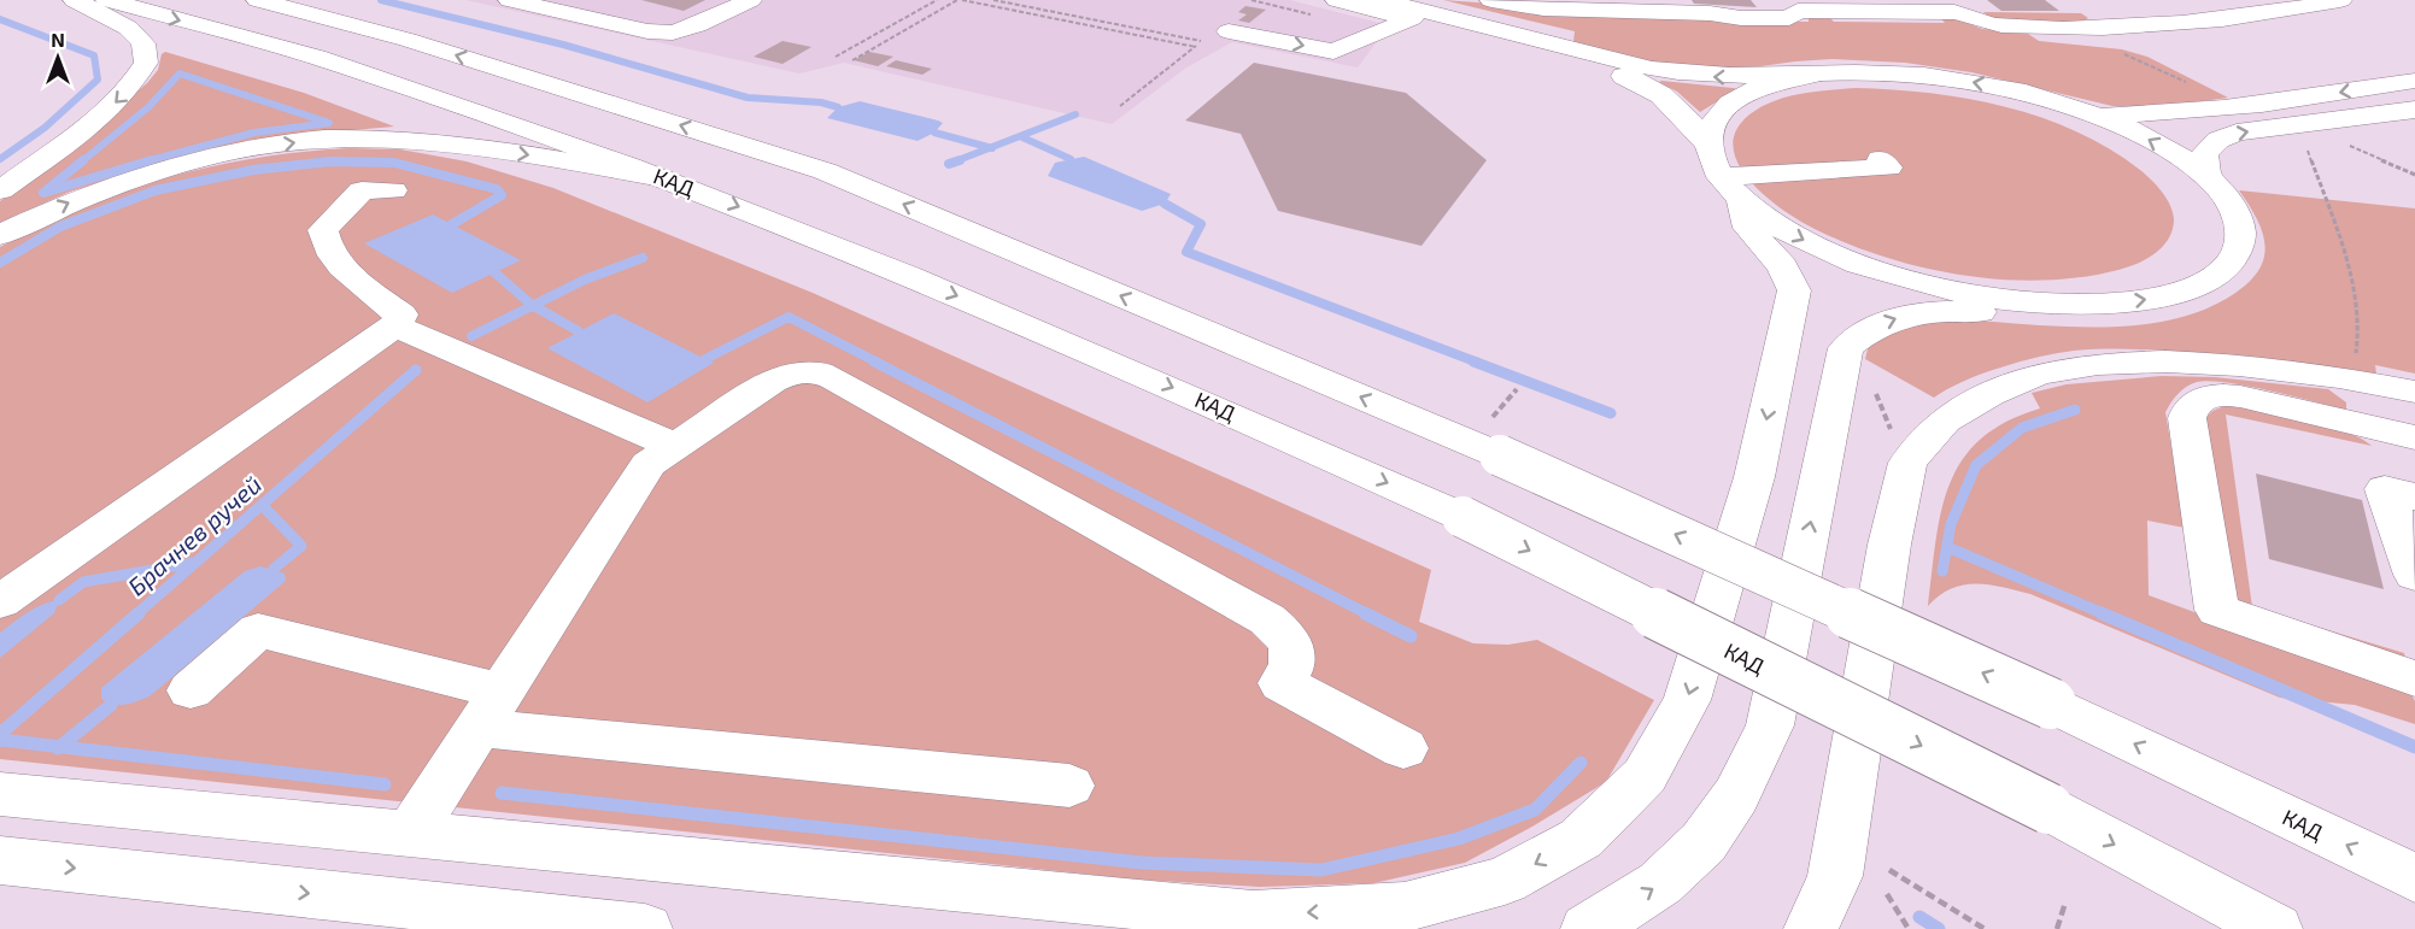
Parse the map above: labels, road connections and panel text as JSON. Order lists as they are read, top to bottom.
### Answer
{
  "streets": {
    "main road": ["КАД"]
  },
  "water": ["Брачнев ручей"],
  "north": "top"
}
